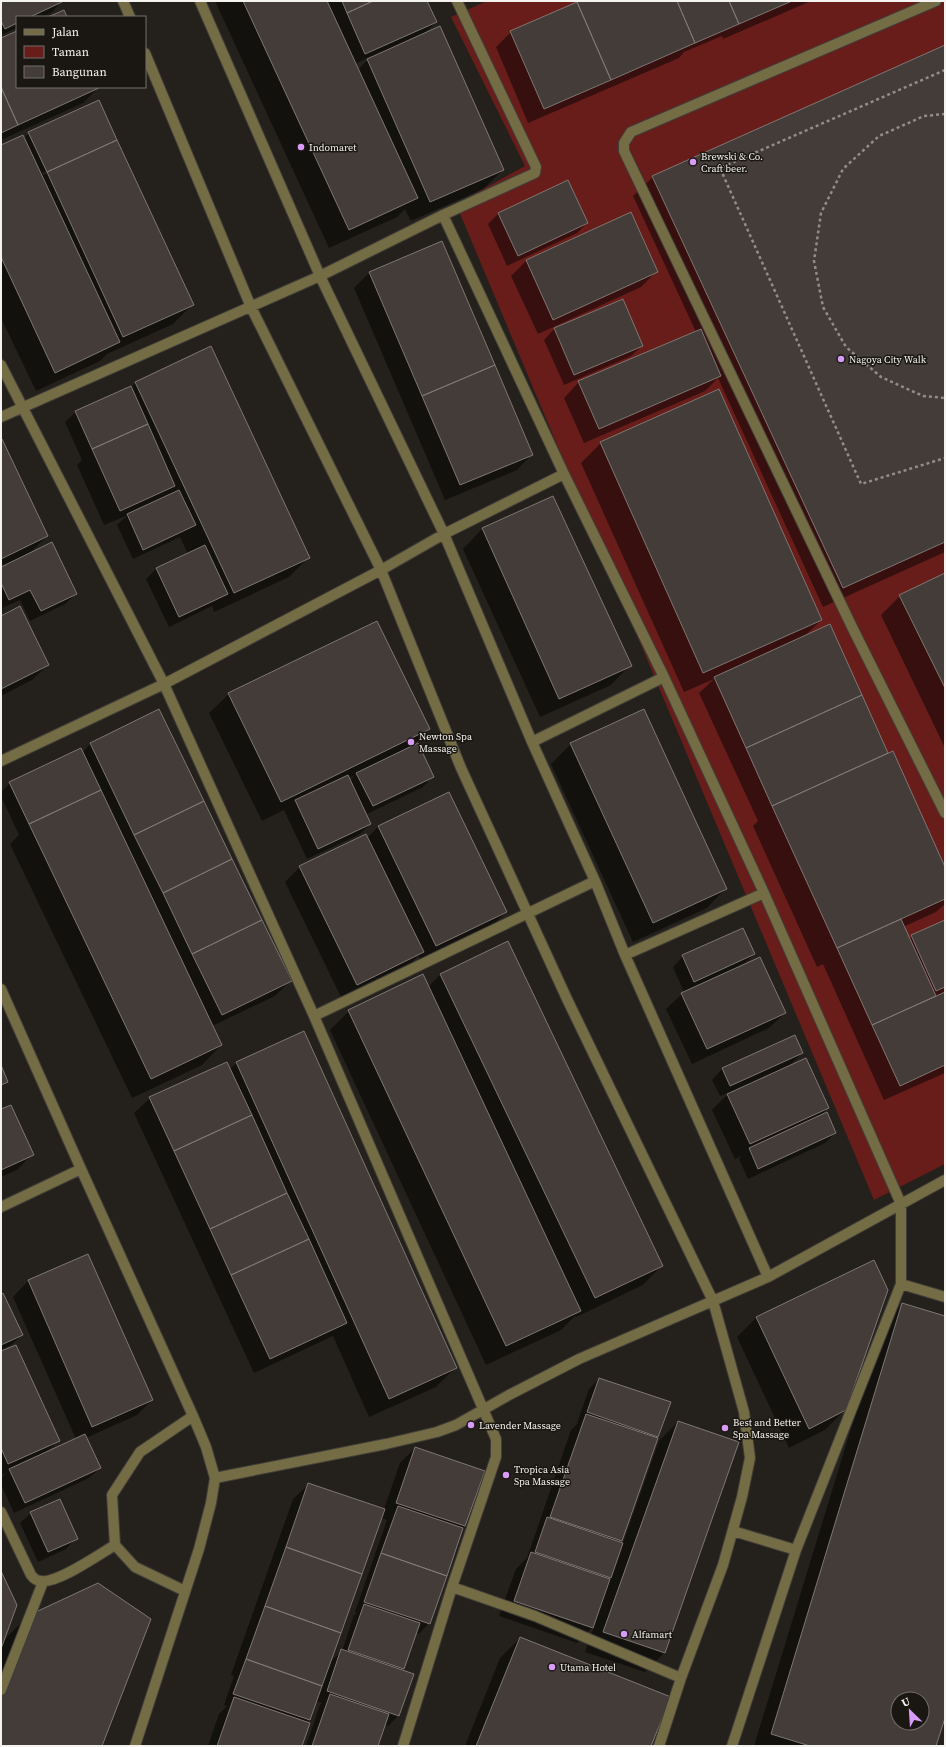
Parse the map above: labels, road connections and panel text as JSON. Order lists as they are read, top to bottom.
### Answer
{
  "places": [
    "Indomaret",
    "Brewski & Co. Craft beer.",
    "Nagoya City Walk",
    "Newton Spa Massage",
    "Lavender Massage",
    "Best and Better Spa Massage",
    "Tropica Asia Spa Massage",
    "Alfamart",
    "Utama Hotel"
  ],
  "legend": ["Jalan", "Taman", "Bangunan"],
  "north": "top left"
}
